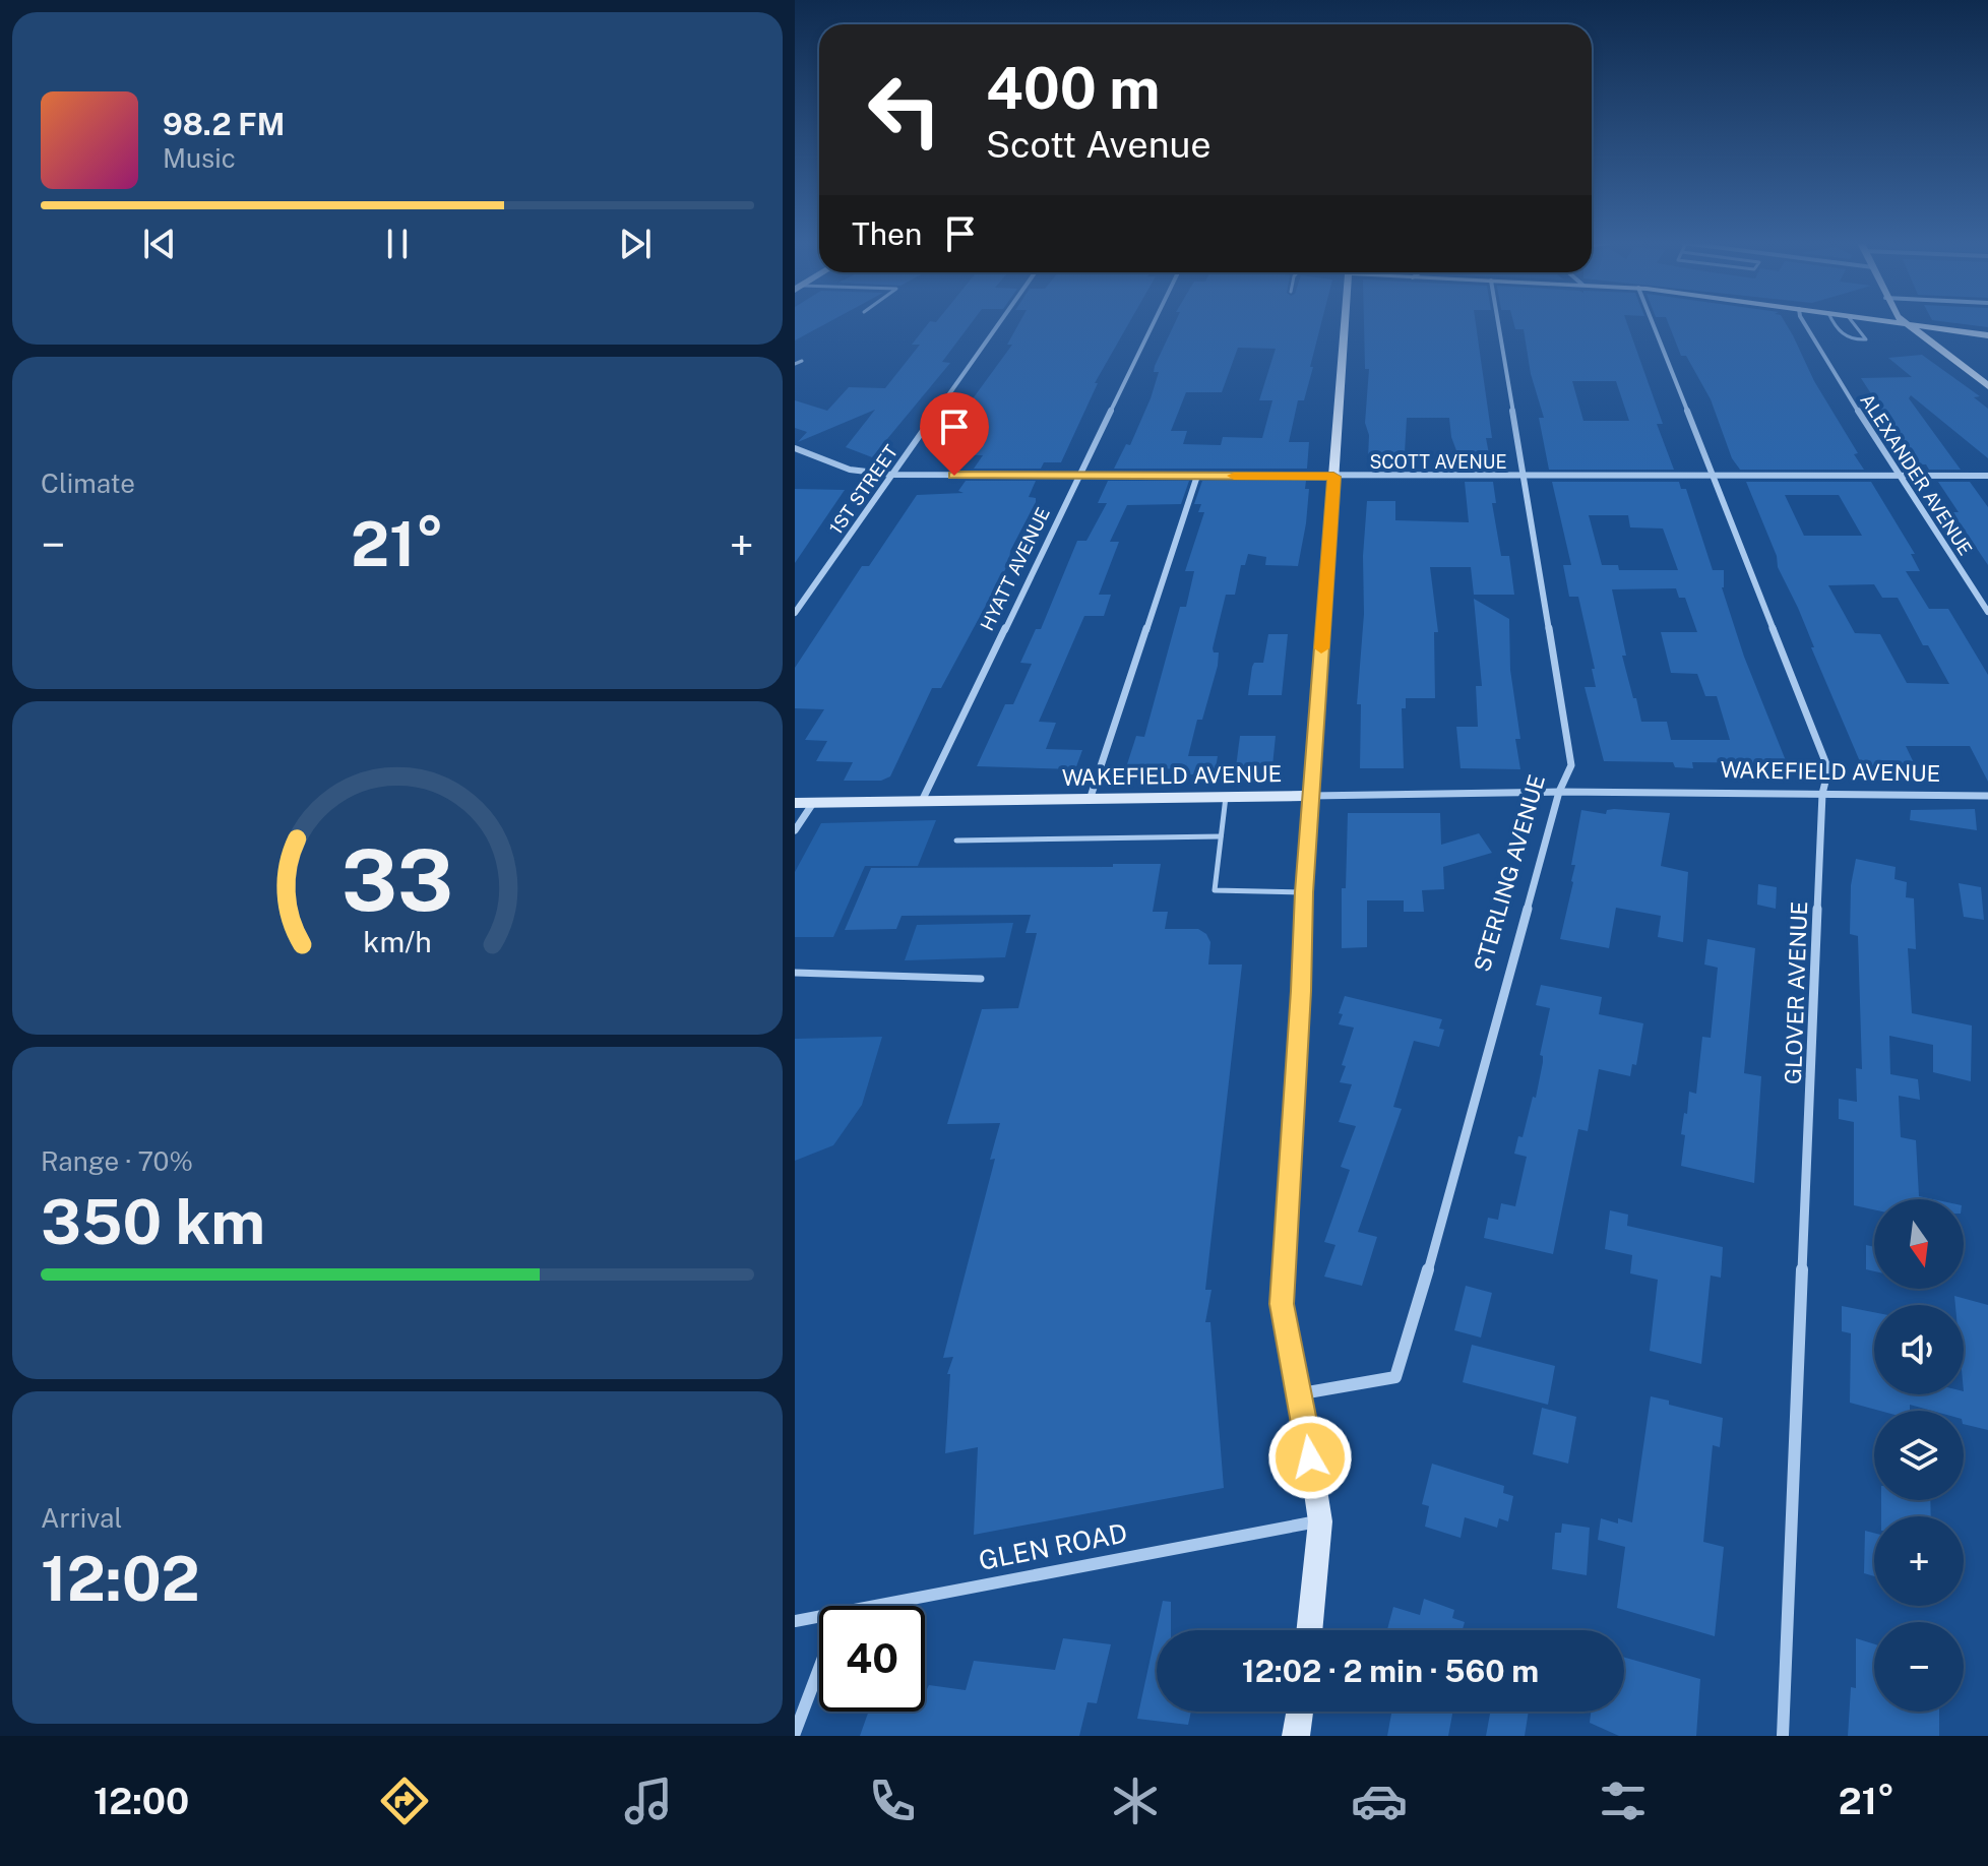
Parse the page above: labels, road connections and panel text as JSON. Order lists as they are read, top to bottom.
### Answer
{
  "streets": {
    "street": [
      "SCOTT AVENUE",
      "ALEXANDER AVENUE",
      "1ST STREET",
      "HYATT AVENUE",
      "WAKEFIELD AVENUE",
      "STERLING AVENUE",
      "GLOVER AVENUE",
      "GLEN ROAD"
    ]
  },
  "crossings": [
    ["SCOTT AVENUE", "ALEXANDER AVENUE"],
    ["SCOTT AVENUE", "1ST STREET"],
    ["SCOTT AVENUE", "HYATT AVENUE"],
    ["SCOTT AVENUE", "STERLING AVENUE"],
    ["SCOTT AVENUE", "GLOVER AVENUE"],
    ["HYATT AVENUE", "WAKEFIELD AVENUE"],
    ["WAKEFIELD AVENUE", "STERLING AVENUE"],
    ["WAKEFIELD AVENUE", "GLOVER AVENUE"]
  ],
  "north": "bottom",
  "page": {
    "turn": ["400 m", "Scott Avenue"],
    "song": ["98.2 FM", "Music"],
    "then": "Then",
    "tile": [
      "Climate",
      ["Range · 70%", "350 km"],
      ["Arrival", "12:02"]
    ],
    "heat": ["−", "21°", "+"],
    "map_buttons": ["+", "−"],
    "limit": "40",
    "trip": "12:02 · 2 min · 560 m",
    "tabs": ["12:00", "21°"],
    "gauge": ["33", "km/h"]
  }
}
